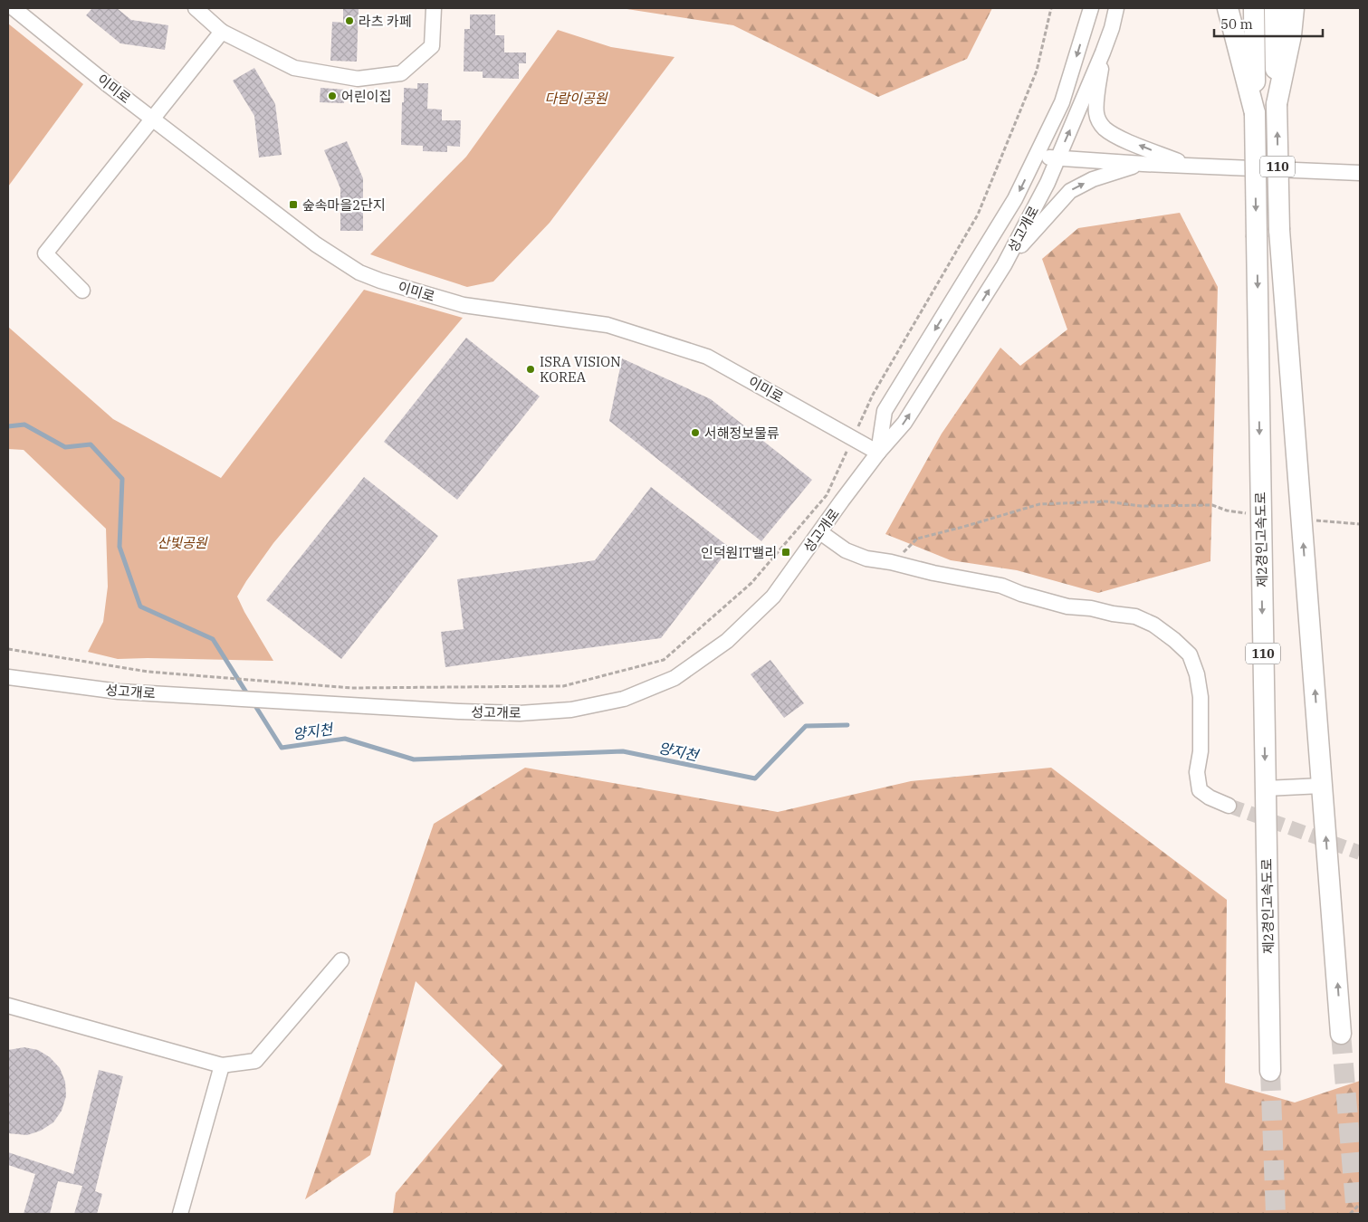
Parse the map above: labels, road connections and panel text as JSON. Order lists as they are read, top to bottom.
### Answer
{
  "streets": {
    "highway": ["110", "제2경인고속도로"],
    "street": ["이미로", "성고개로"]
  },
  "crossings": [
    ["이미로", "성고개로"]
  ],
  "water": ["양지천"],
  "parks": ["다람이공원", "산빛공원"],
  "places": {
    "other": [
      "라츠 카페",
      "어린이집",
      "ISRA VISION KOREA",
      "서해정보물류"
    ],
    "transit": ["숲속마을2단지", "인덕원IT밸리"]
  },
  "scale_bar": "50 m"
}
